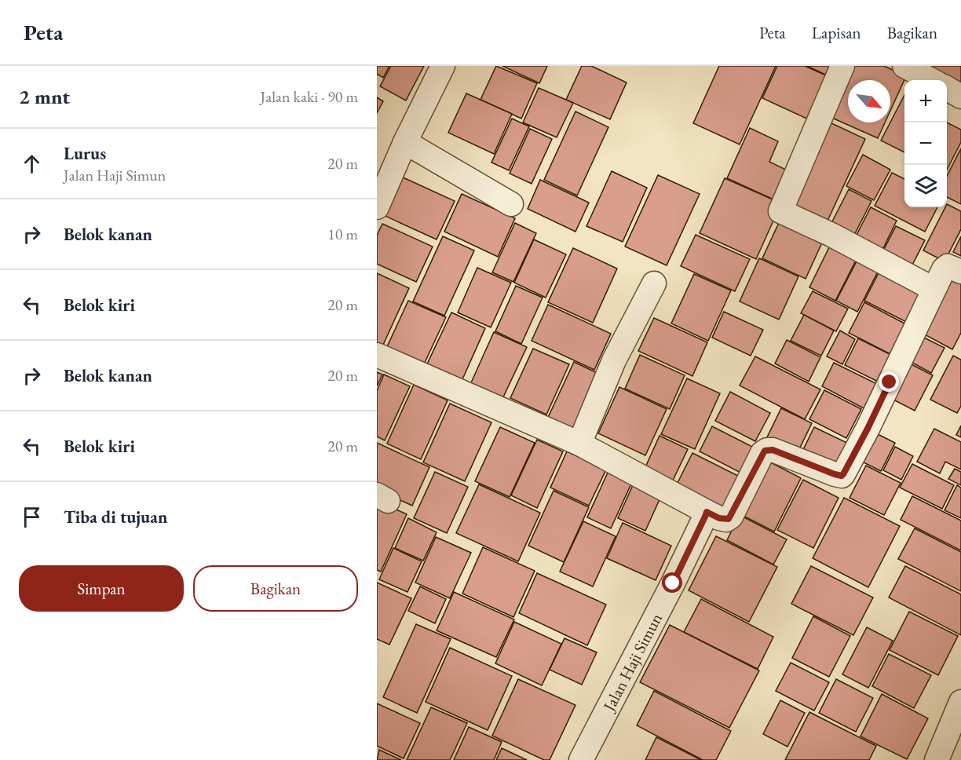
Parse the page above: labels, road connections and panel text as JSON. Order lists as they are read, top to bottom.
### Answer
{
  "streets": {
    "street": ["Jalan Haji Simun"]
  },
  "north": "bottom right",
  "page": {
    "header": "Peta",
    "nav": ["Peta", "Lapisan", "Bagikan"],
    "heading": ["2 mnt", "Jalan kaki · 90 m"],
    "map_buttons": ["+", "−"],
    "list": [
      ["Lurus", "Jalan Haji Simun", "20 m"],
      ["Belok kanan", "10 m"],
      ["Belok kiri", "20 m"],
      ["Belok kanan", "20 m"],
      ["Belok kiri", "20 m"],
      "Tiba di tujuan"
    ],
    "buttons": ["Simpan", "Bagikan"]
  }
}
